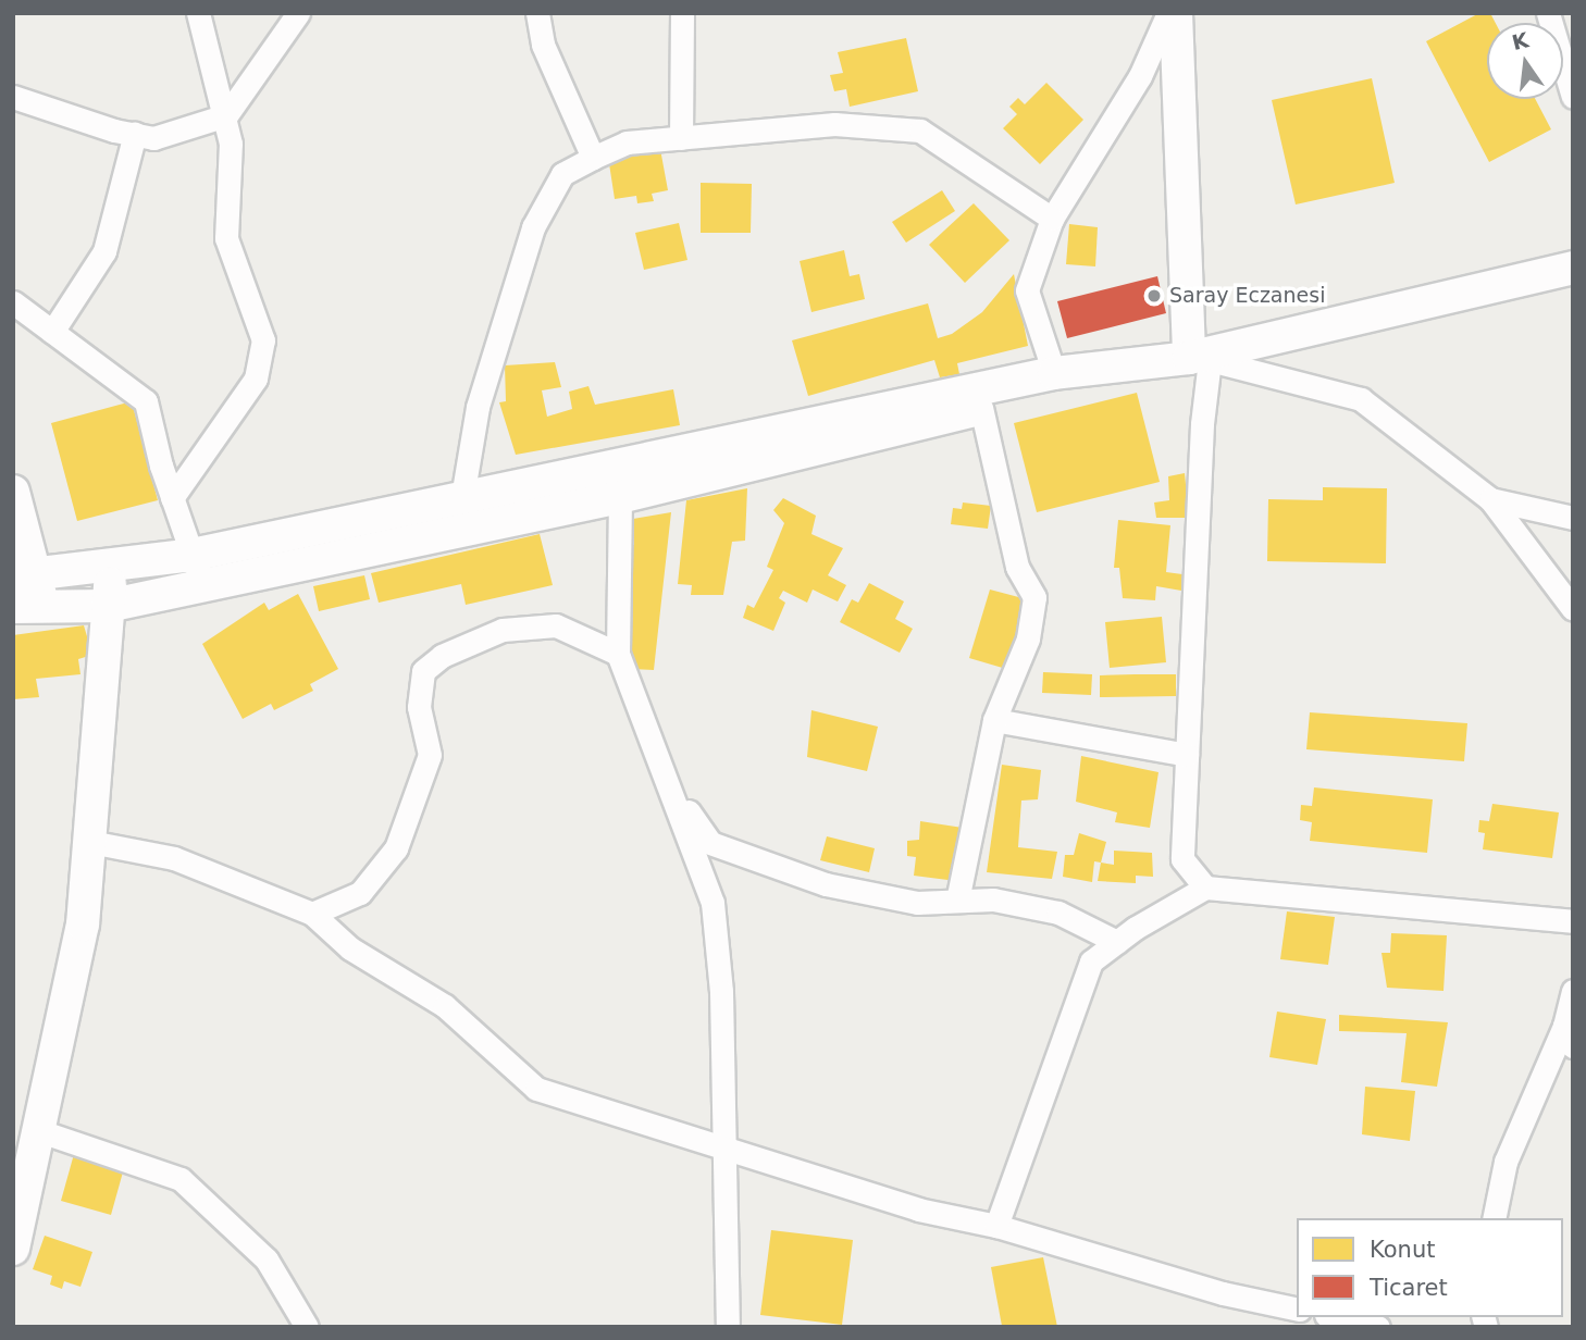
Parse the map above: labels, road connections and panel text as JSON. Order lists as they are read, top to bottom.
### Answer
{
  "places": ["Saray Eczanesi"],
  "legend": ["Konut", "Ticaret"],
  "north": "top"
}
